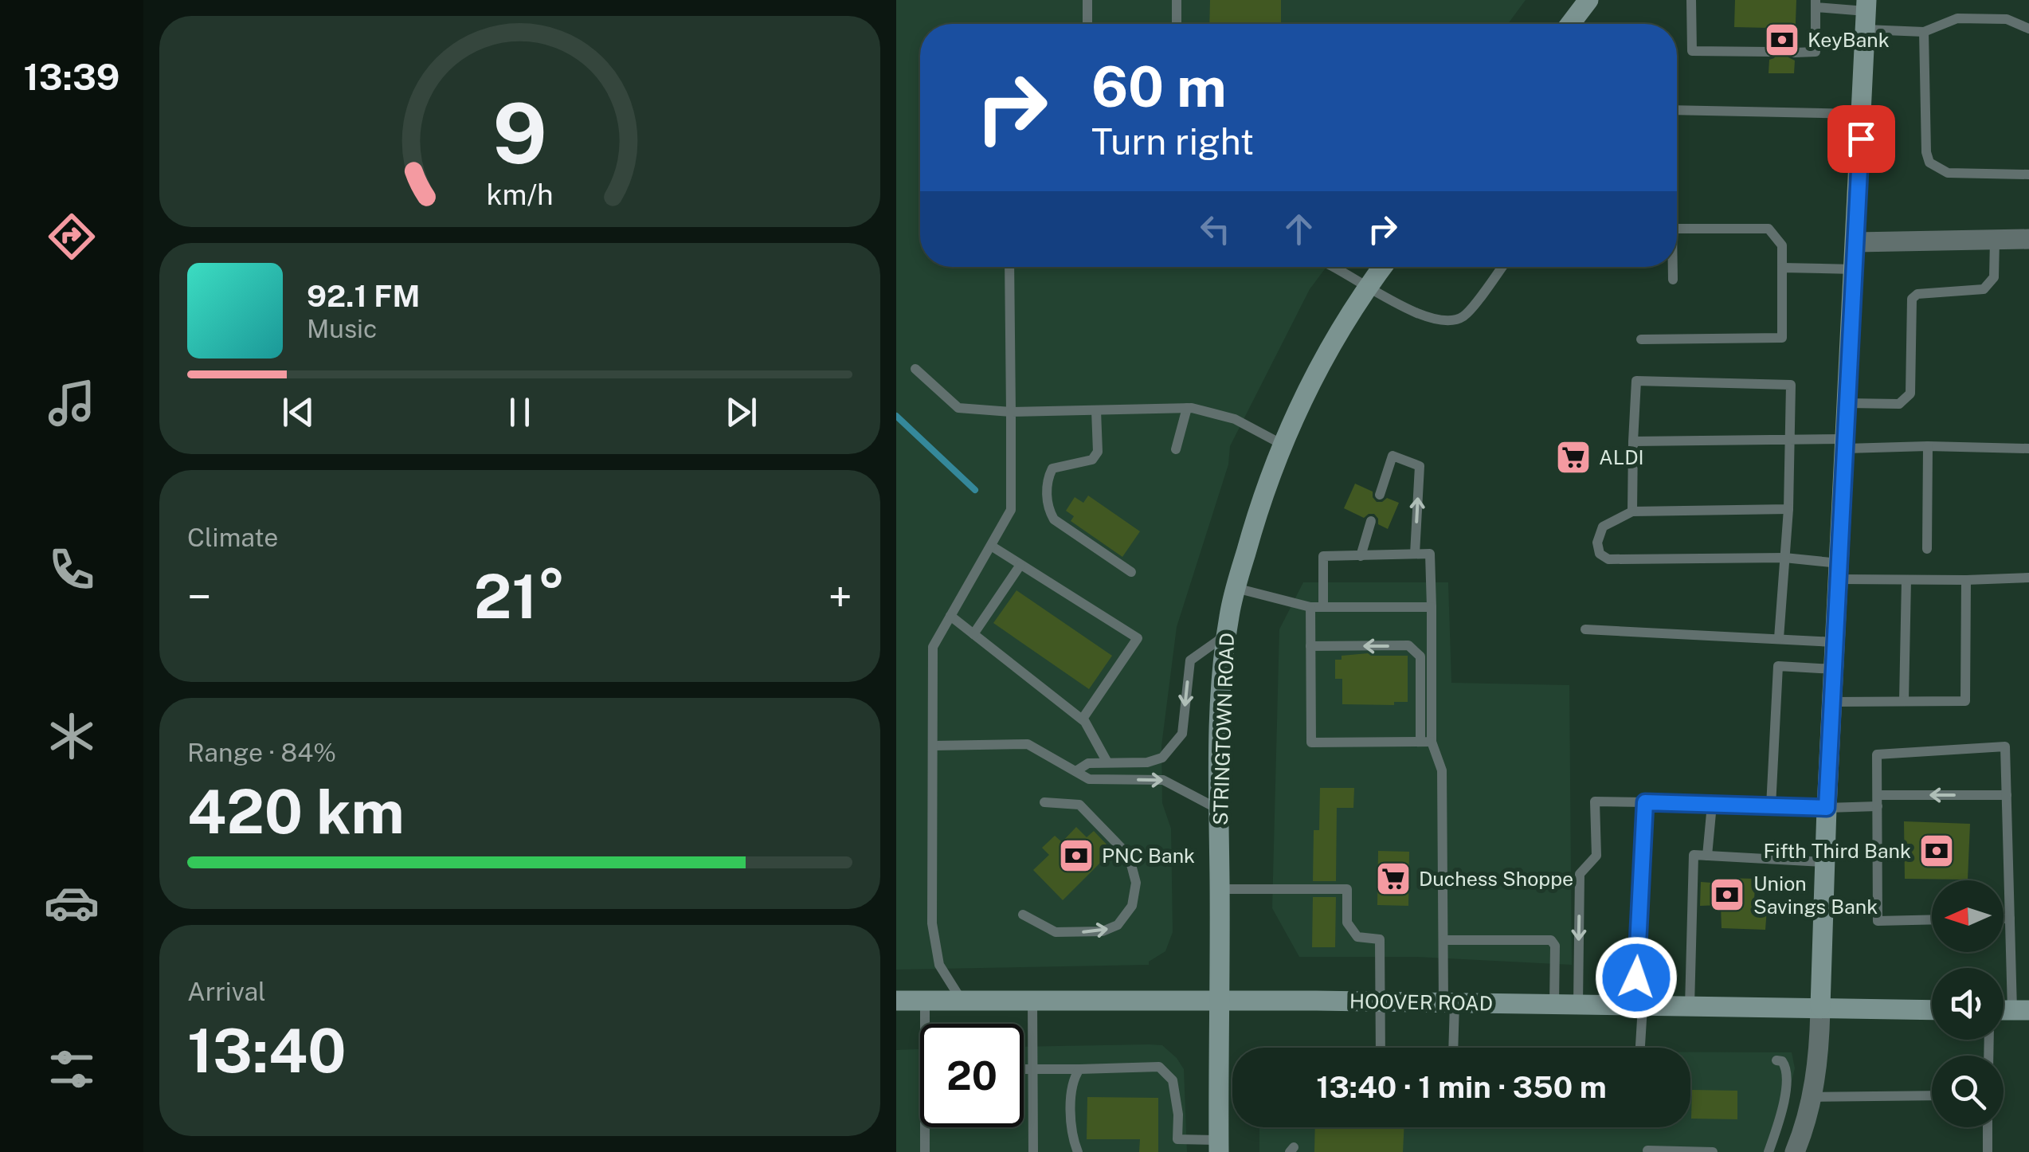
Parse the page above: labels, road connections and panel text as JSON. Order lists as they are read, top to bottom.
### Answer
{
  "streets": {
    "main road": ["STRINGTOWN ROAD", "HOOVER ROAD"]
  },
  "crossings": [
    ["STRINGTOWN ROAD", "HOOVER ROAD"]
  ],
  "places": {
    "bank": [
      "KeyBank",
      "Fifth Third Bank",
      "PNC Bank",
      "Union Savings Bank"
    ],
    "supermarket": ["ALDI", "Duchess Shoppe"]
  },
  "north": "left",
  "page": {
    "tabs": "13:39",
    "turn": ["60 m", "Turn right"],
    "song": ["92.1 FM", "Music"],
    "tile": [
      "Climate",
      ["Range · 84%", "420 km"],
      ["Arrival", "13:40"]
    ],
    "heat": ["−", "21°", "+"],
    "limit": "20",
    "trip": "13:40 · 1 min · 350 m",
    "gauge": ["9", "km/h"]
  }
}
